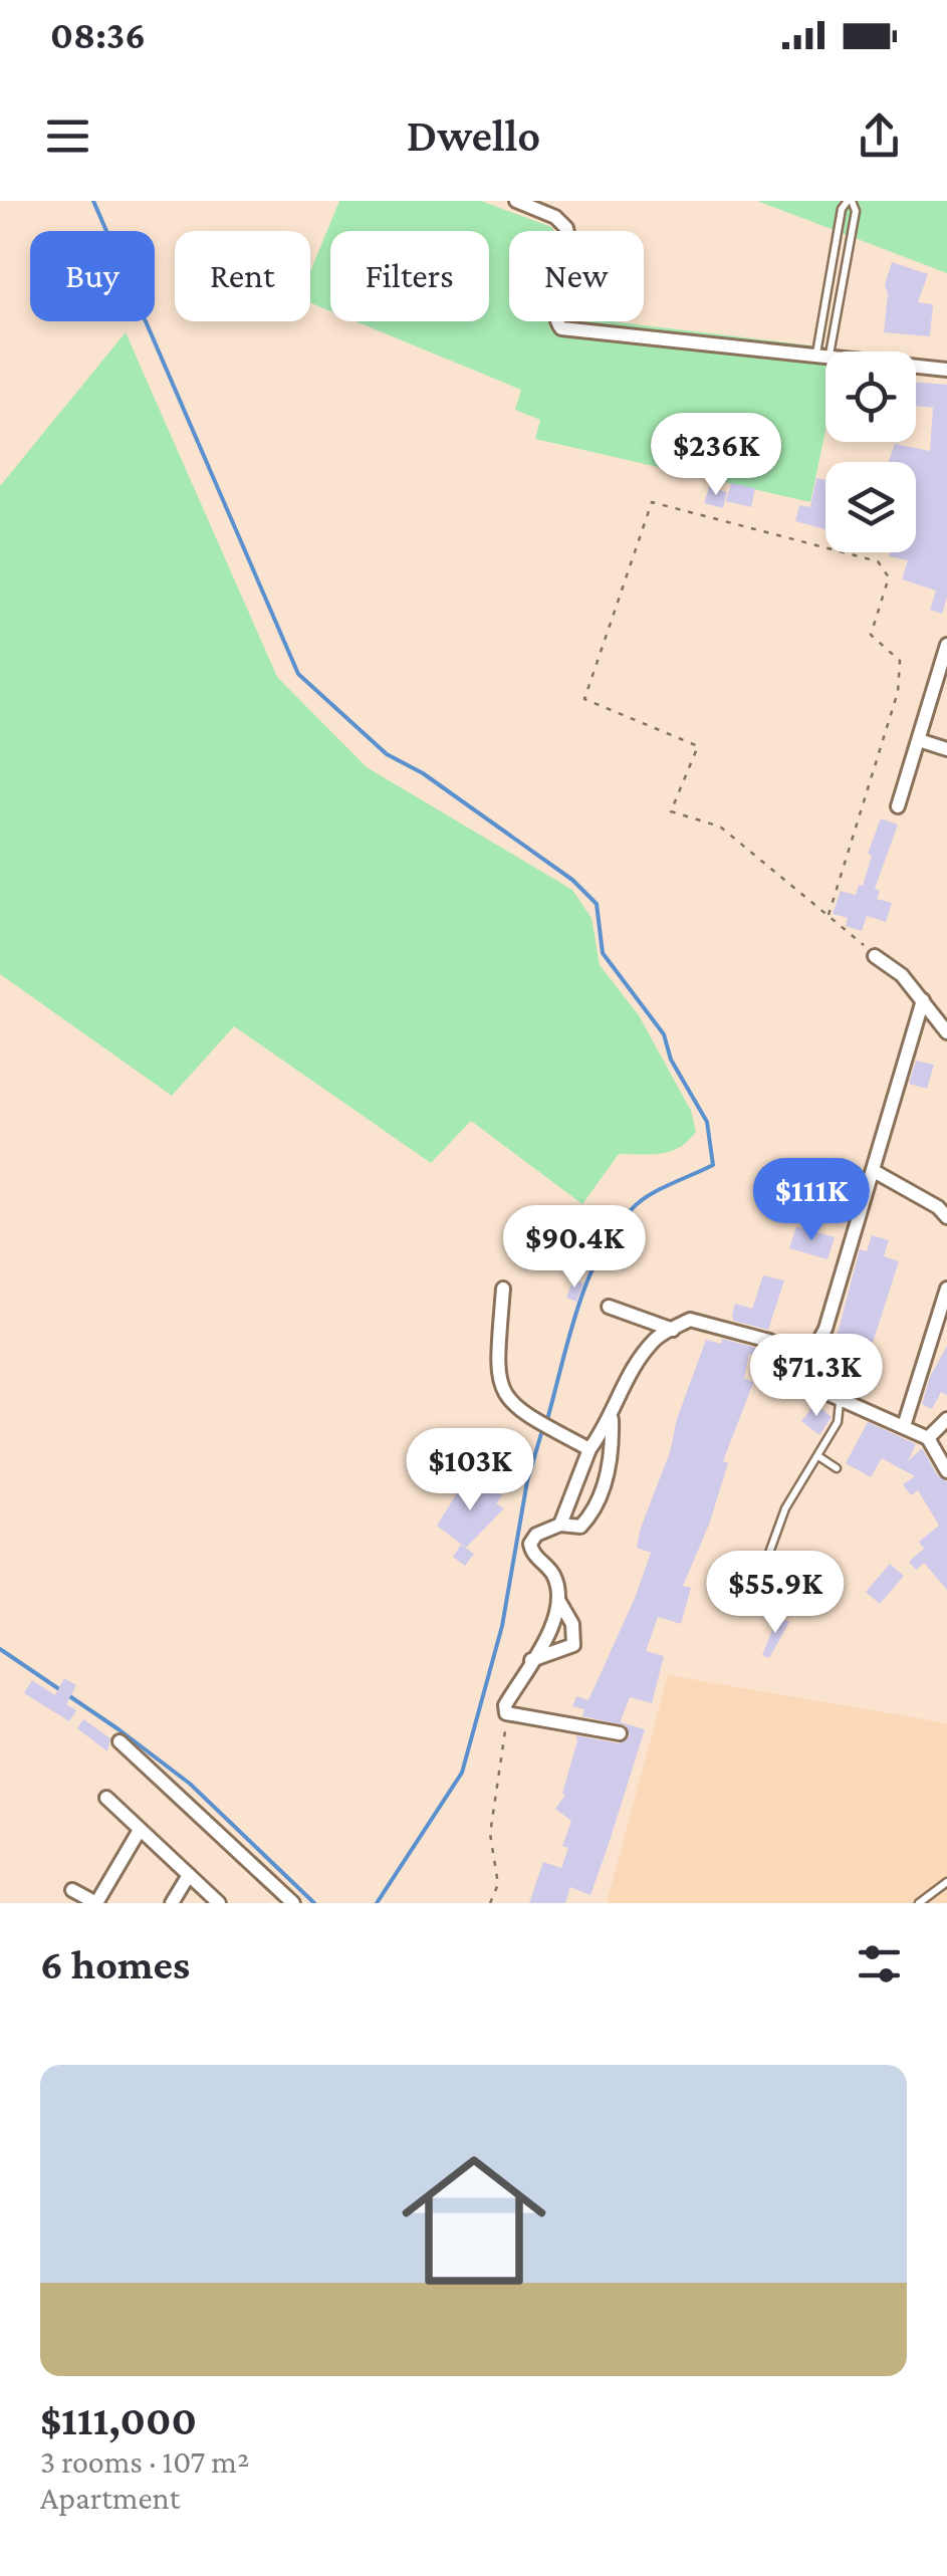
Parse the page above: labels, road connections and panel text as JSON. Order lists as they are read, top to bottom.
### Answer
{
  "page": {
    "status": "08:36",
    "header": "Dwello",
    "chip": [
      "Buy",
      "Rent",
      "Filters",
      "New"
    ],
    "price": [
      "$236K",
      "$111K",
      "$90.4K",
      "$71.3K",
      "$103K",
      "$55.9K"
    ],
    "heading": "6 homes",
    "list": [
      {
        "name": "$111,000",
        "note": "3 rooms · 107 m² · Apartment"
      }
    ]
  }
}
